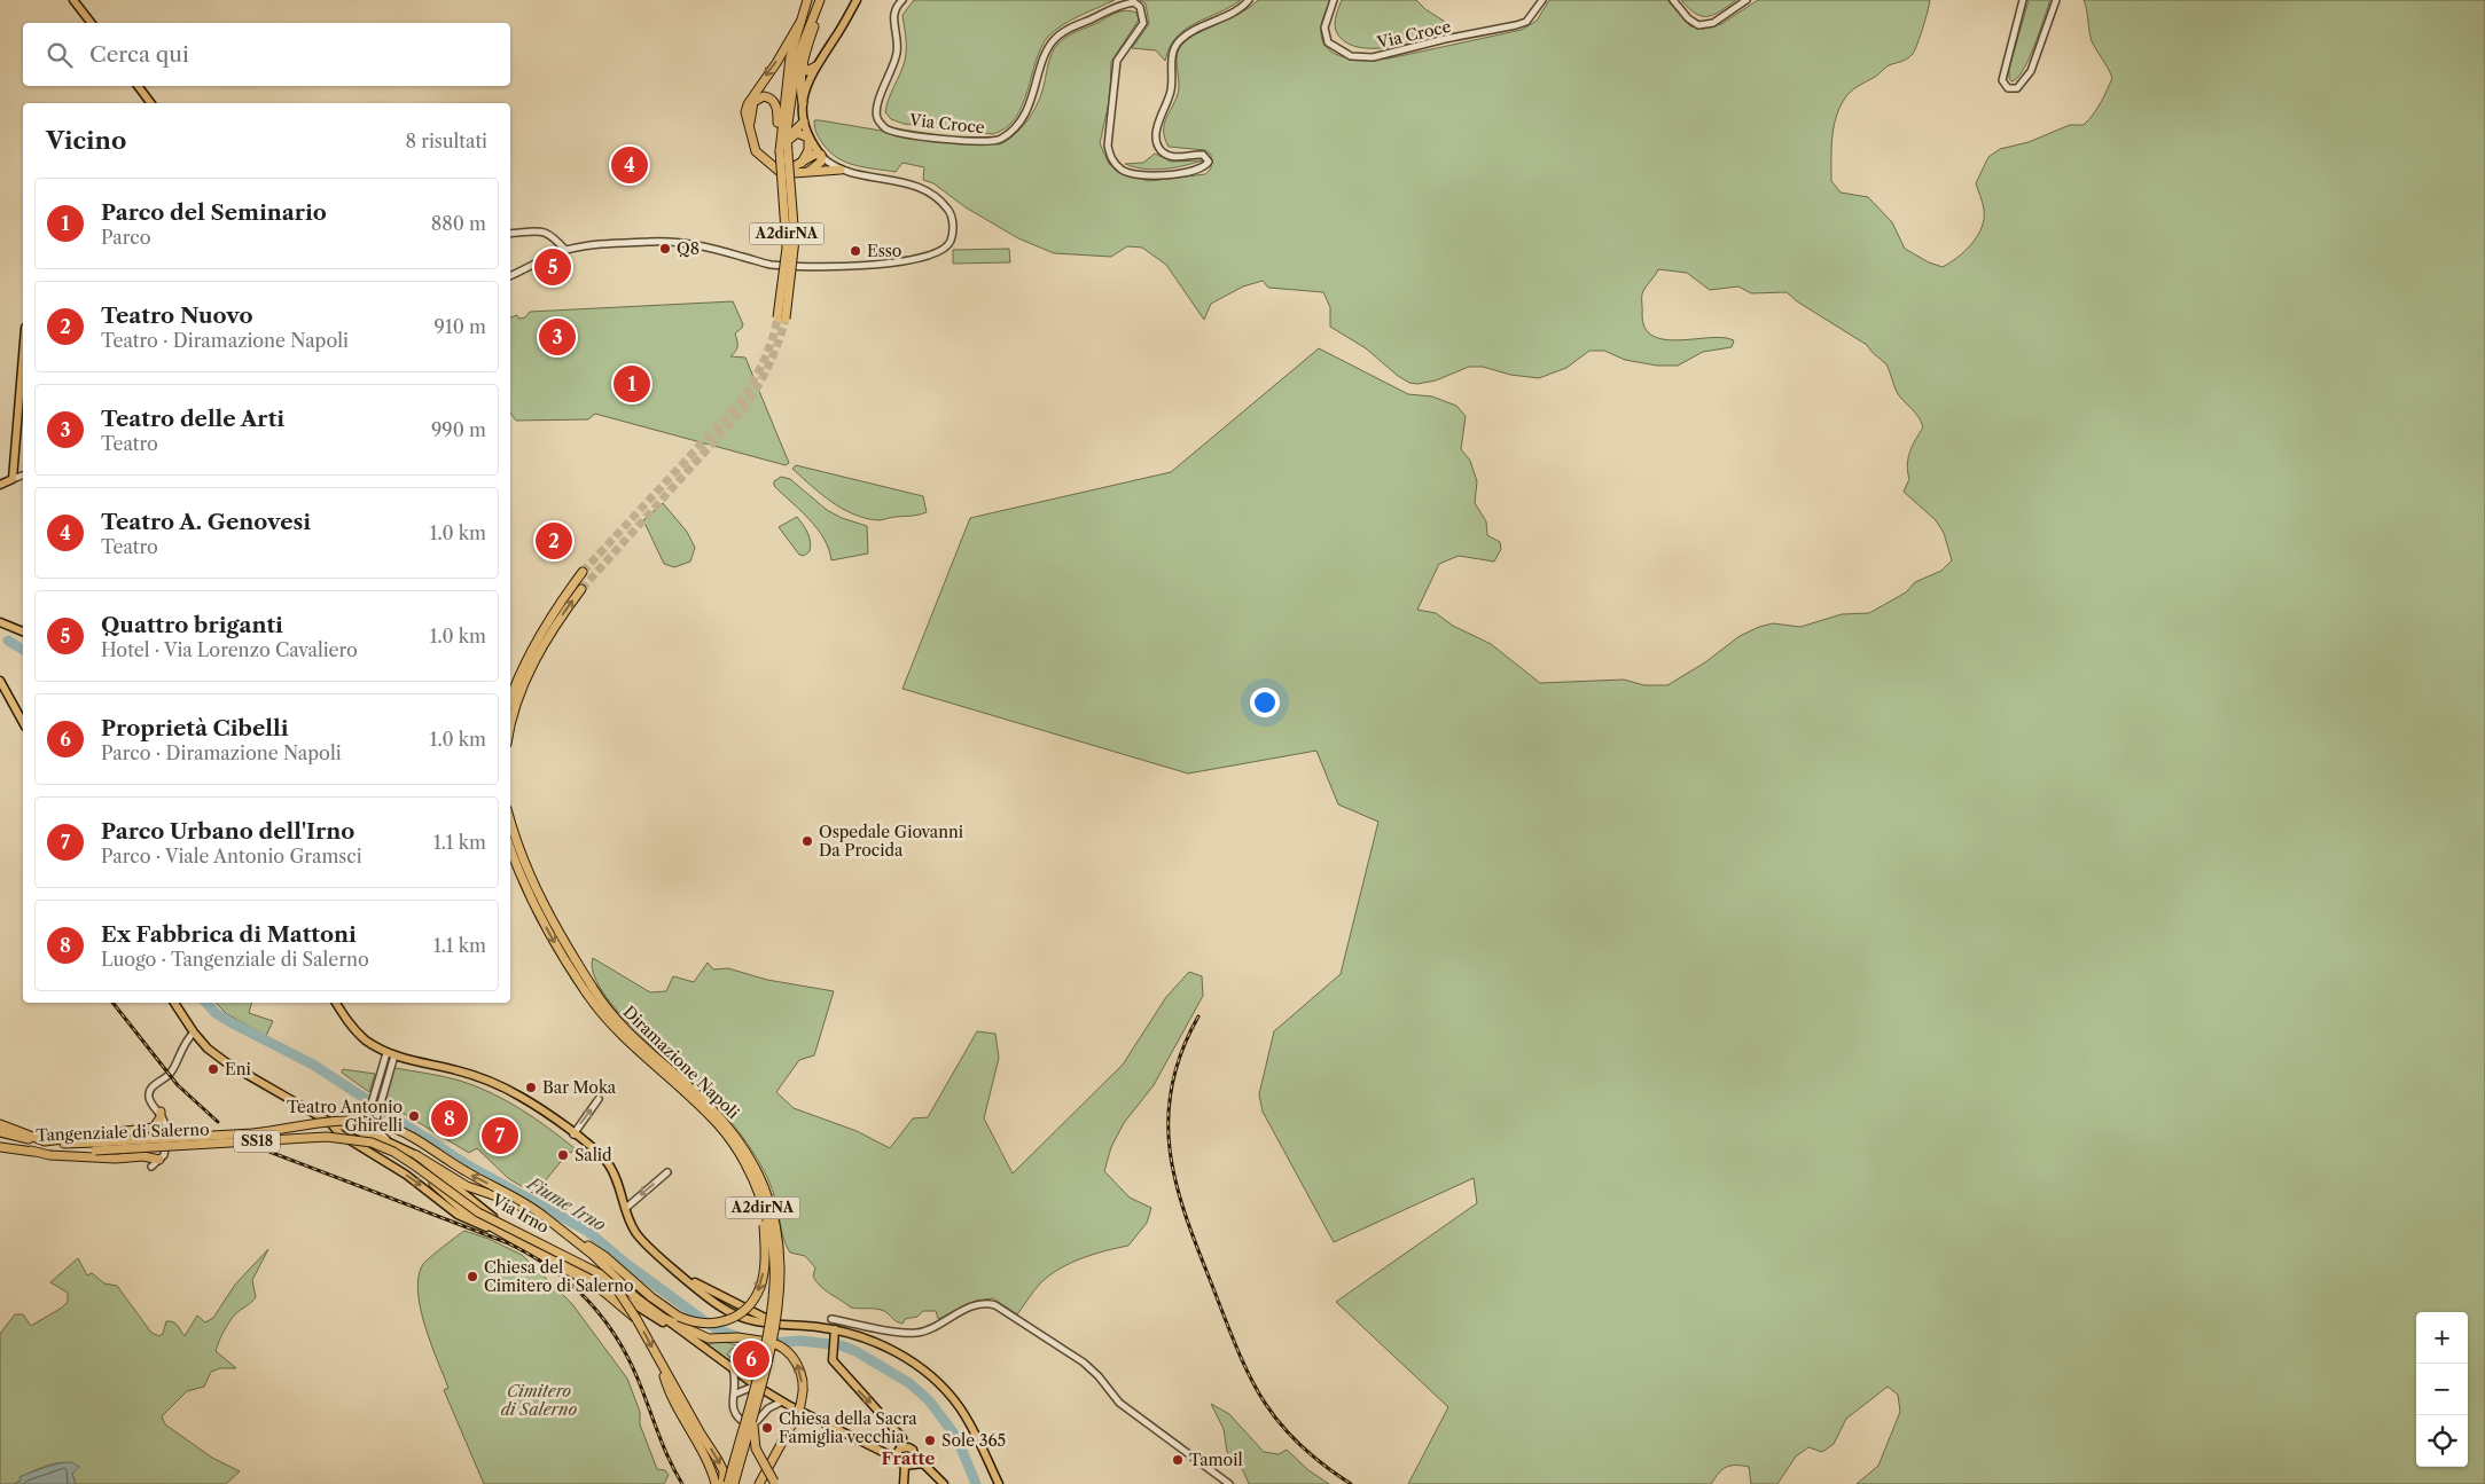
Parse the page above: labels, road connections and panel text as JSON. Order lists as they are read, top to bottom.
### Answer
{
  "streets": {
    "highway": [
      "A2dirNA",
      "Diramazione Napoli",
      "Tangenziale di Salerno",
      "SS18"
    ],
    "main road": ["Via Irno"],
    "street": ["Via Croce"]
  },
  "crossings": [
    ["Tangenziale di Salerno", "SS18"],
    ["Tangenziale di Salerno", "Via Irno"],
    ["SS18", "Via Irno"]
  ],
  "districts": ["Fratte"],
  "water": ["Fiume Irno"],
  "parks": ["Cimitero di Salerno"],
  "places": [
    "Q8",
    "Esso",
    "Ospedale Giovanni Da Procida",
    "Eni",
    "Bar Moka",
    "Teatro Antonio Ghirelli",
    "Salid",
    "Chiesa del Cimitero di Salerno",
    "Chiesa della Sacra Famiglia vecchia",
    "Sole 365",
    "Tamoil"
  ],
  "page": {
    "search": "Cerca qui",
    "heading": ["Vicino", "8 risultati"],
    "pins": [
      "4",
      "5",
      "3",
      "1",
      "2",
      "8",
      "7",
      "6"
    ],
    "list": [
      {
        "mark": "1",
        "name": "Parco del Seminario",
        "note": "Parco",
        "value": "880 m"
      },
      {
        "mark": "2",
        "name": "Teatro Nuovo",
        "note": "Teatro · Diramazione Napoli",
        "value": "910 m"
      },
      {
        "mark": "3",
        "name": "Teatro delle Arti",
        "note": "Teatro",
        "value": "990 m"
      },
      {
        "mark": "4",
        "name": "Teatro A. Genovesi",
        "note": "Teatro",
        "value": "1.0 km"
      },
      {
        "mark": "5",
        "name": "Quattro briganti",
        "note": "Hotel · Via Lorenzo Cavaliero",
        "value": "1.0 km"
      },
      {
        "mark": "6",
        "name": "Proprietà Cibelli",
        "note": "Parco · Diramazione Napoli",
        "value": "1.0 km"
      },
      {
        "mark": "7",
        "name": "Parco Urbano dell'Irno",
        "note": "Parco · Viale Antonio Gramsci",
        "value": "1.1 km"
      },
      {
        "mark": "8",
        "name": "Ex Fabbrica di Mattoni",
        "note": "Luogo · Tangenziale di Salerno",
        "value": "1.1 km"
      }
    ],
    "map_buttons": ["+", "−"]
  }
}
